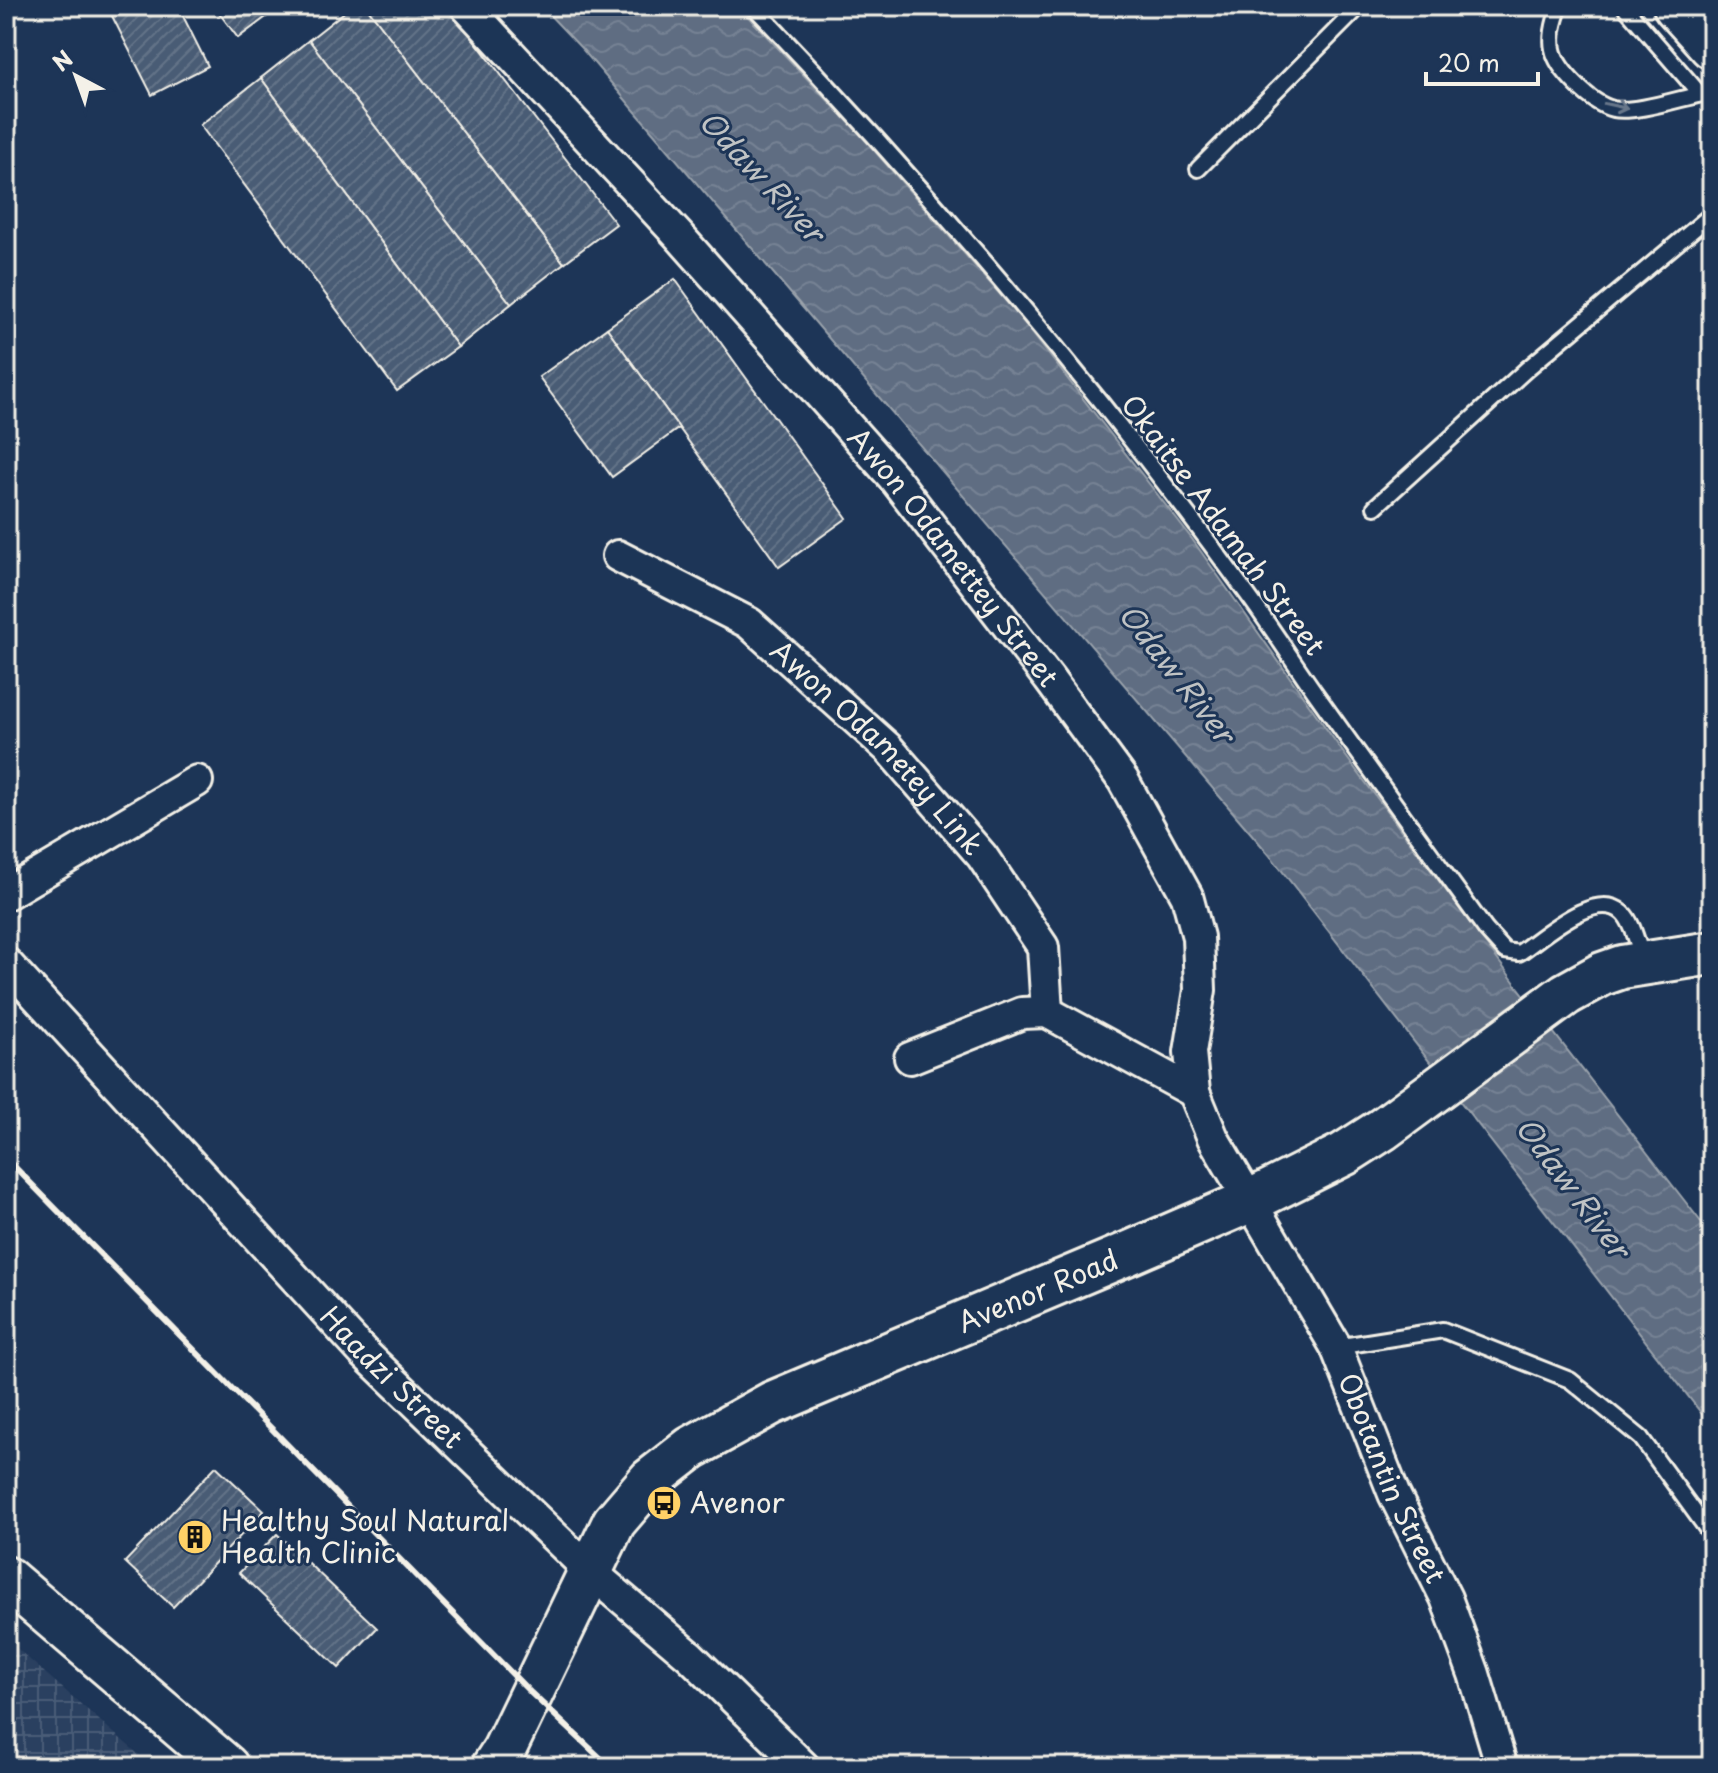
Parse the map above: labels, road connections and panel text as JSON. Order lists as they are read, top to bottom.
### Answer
{
  "streets": {
    "street": [
      "Awon Odamettey Street",
      "Awon Odametey Link",
      "Avenor Road",
      "Haadzi Street",
      "Obotantin Street"
    ],
    "lane": ["Okaitse Adamah Street"]
  },
  "crossings": [
    ["Okaitse Adamah Street", "Avenor Road"],
    ["Awon Odamettey Street", "Avenor Road"],
    ["Awon Odamettey Street", "Obotantin Street"],
    ["Avenor Road", "Haadzi Street"],
    ["Avenor Road", "Obotantin Street"]
  ],
  "water": ["Odaw River"],
  "places": {
    "bus stop": ["Avenor"],
    "building": ["Healthy Soul Natural Health Clinic"]
  },
  "scale_bar": "20 m",
  "north": "top left"
}
